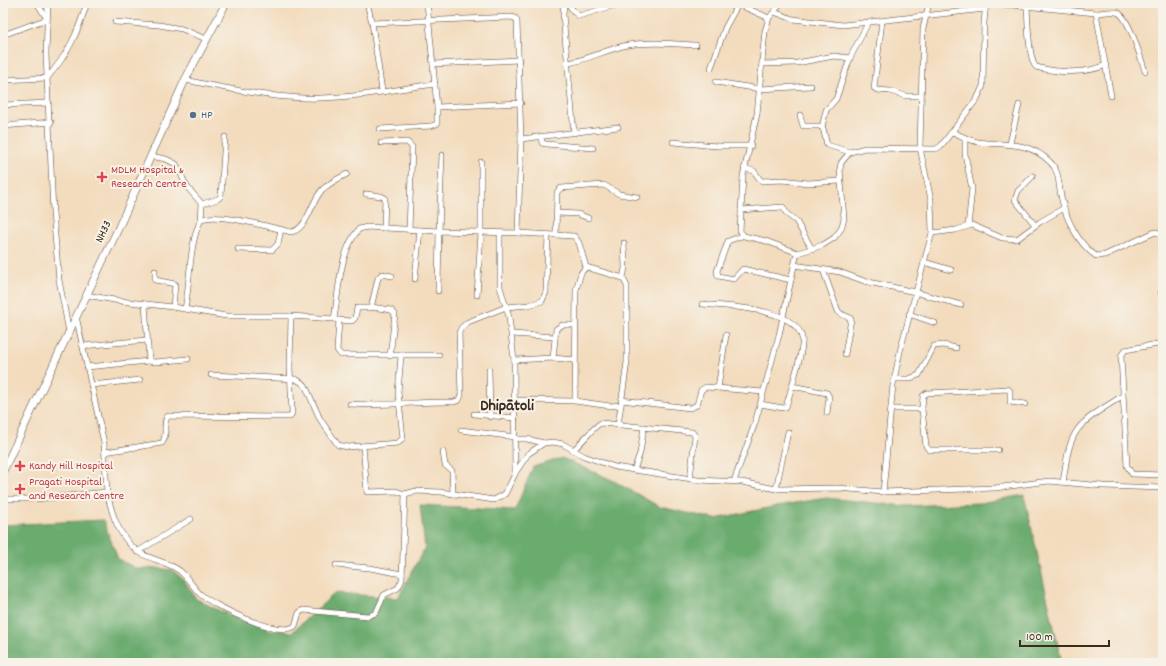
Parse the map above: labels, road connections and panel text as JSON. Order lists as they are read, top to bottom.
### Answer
{
  "streets": {
    "main road": ["NH33"]
  },
  "districts": ["Dhipātoli"],
  "places": {
    "other": ["HP"],
    "health": ["MDLM Hospital & Research Centre", "Kandy Hill Hospital", "Pragati Hospital and Research Centre"]
  },
  "scale_bar": "100 m"
}
